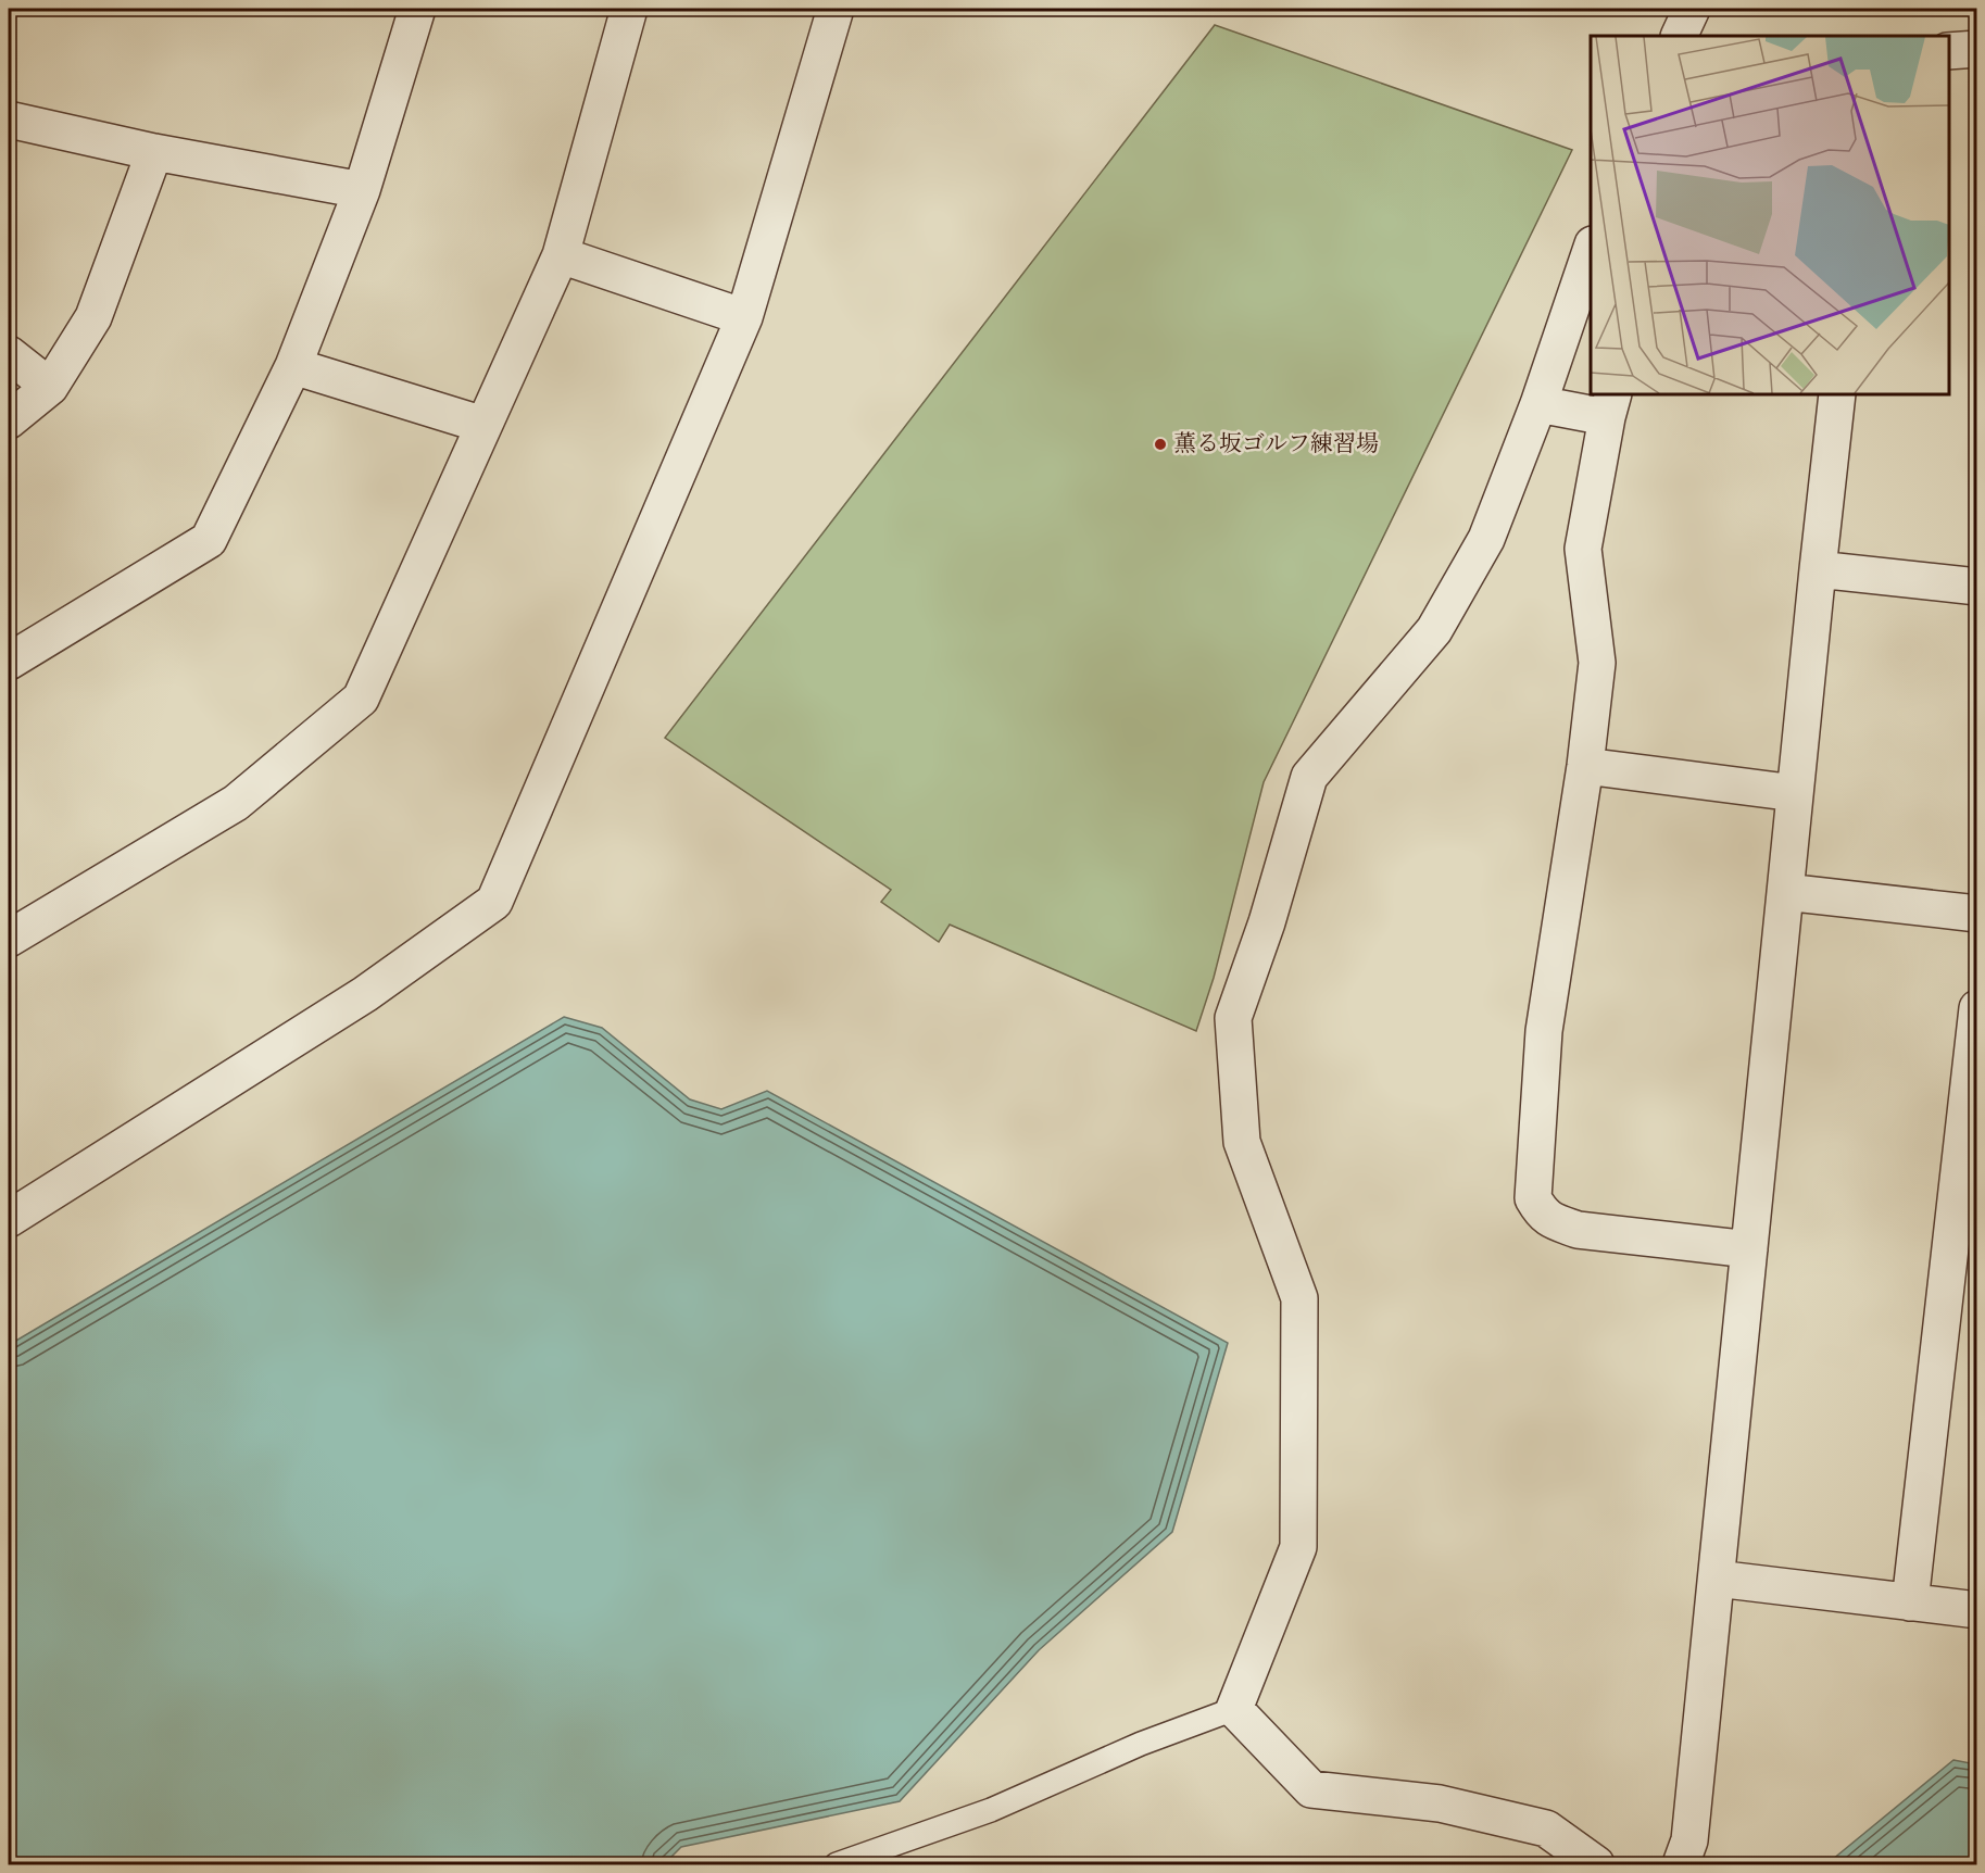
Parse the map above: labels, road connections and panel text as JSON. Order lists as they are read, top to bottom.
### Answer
{
  "places": ["薫る坂ゴルフ練習場"]
}
